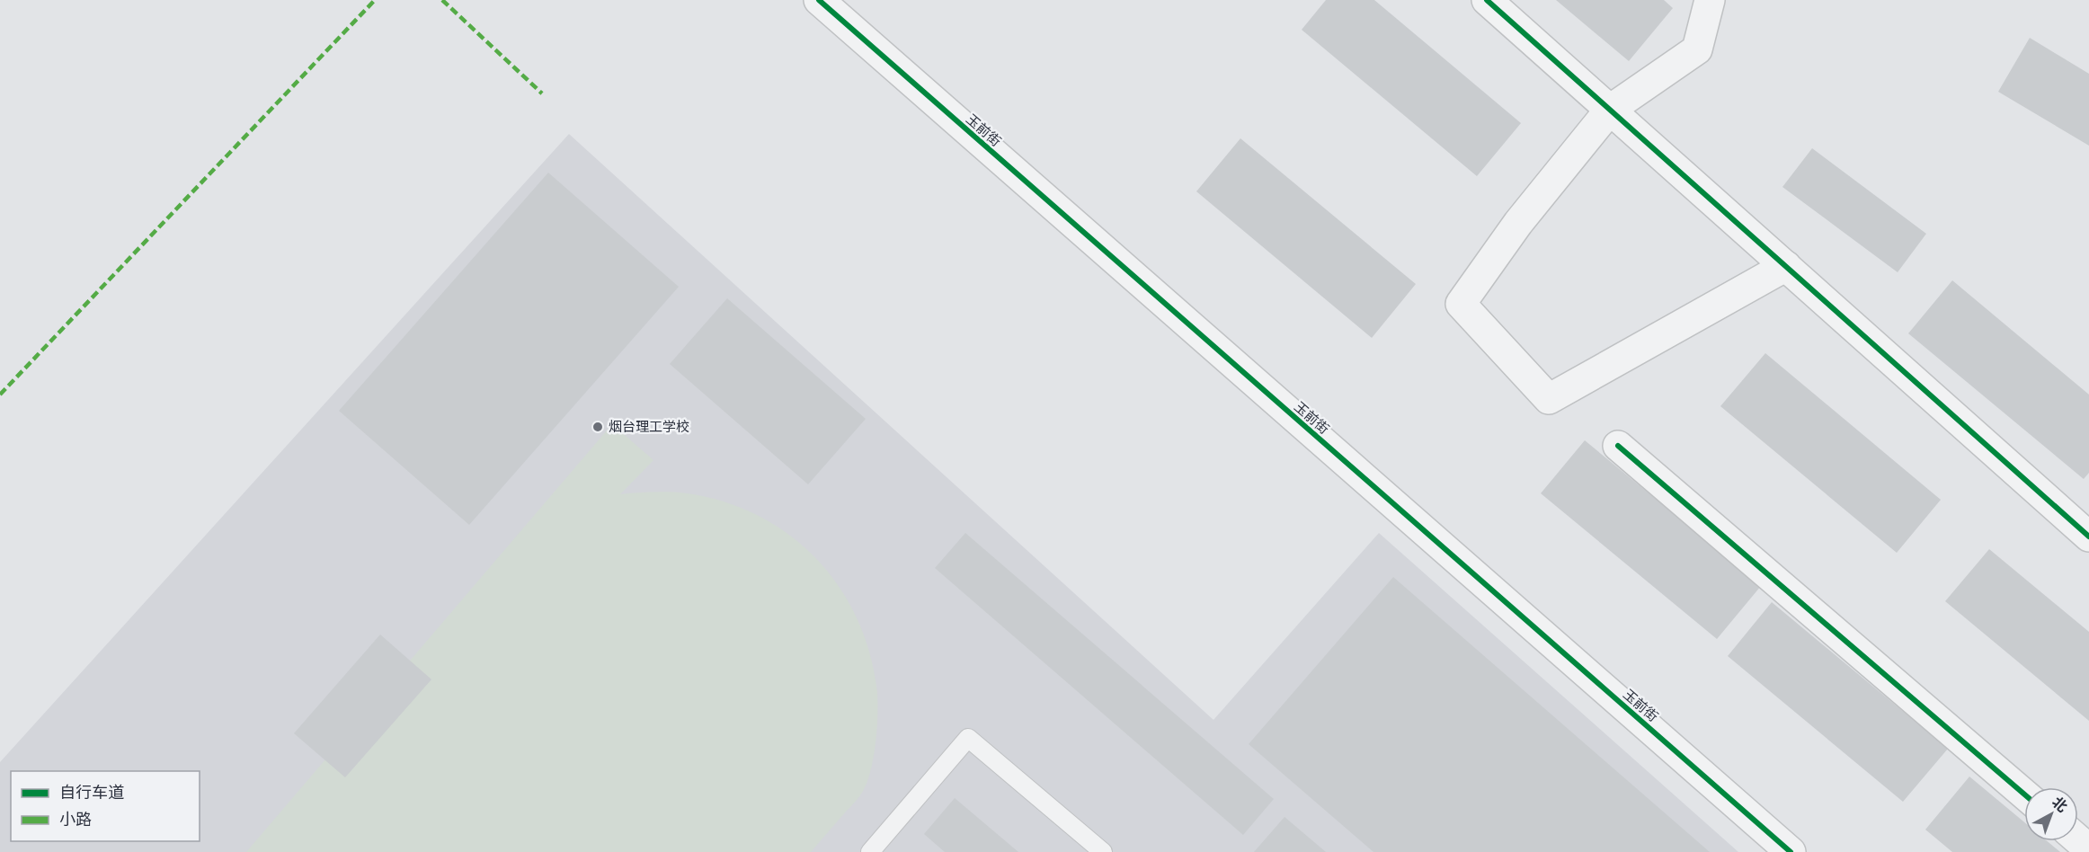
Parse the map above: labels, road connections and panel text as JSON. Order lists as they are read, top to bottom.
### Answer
{
  "streets": {
    "street": ["玉前街"]
  },
  "places": ["烟台理工学校"],
  "legend": ["自行车道", "小路"],
  "north": "top right"
}
